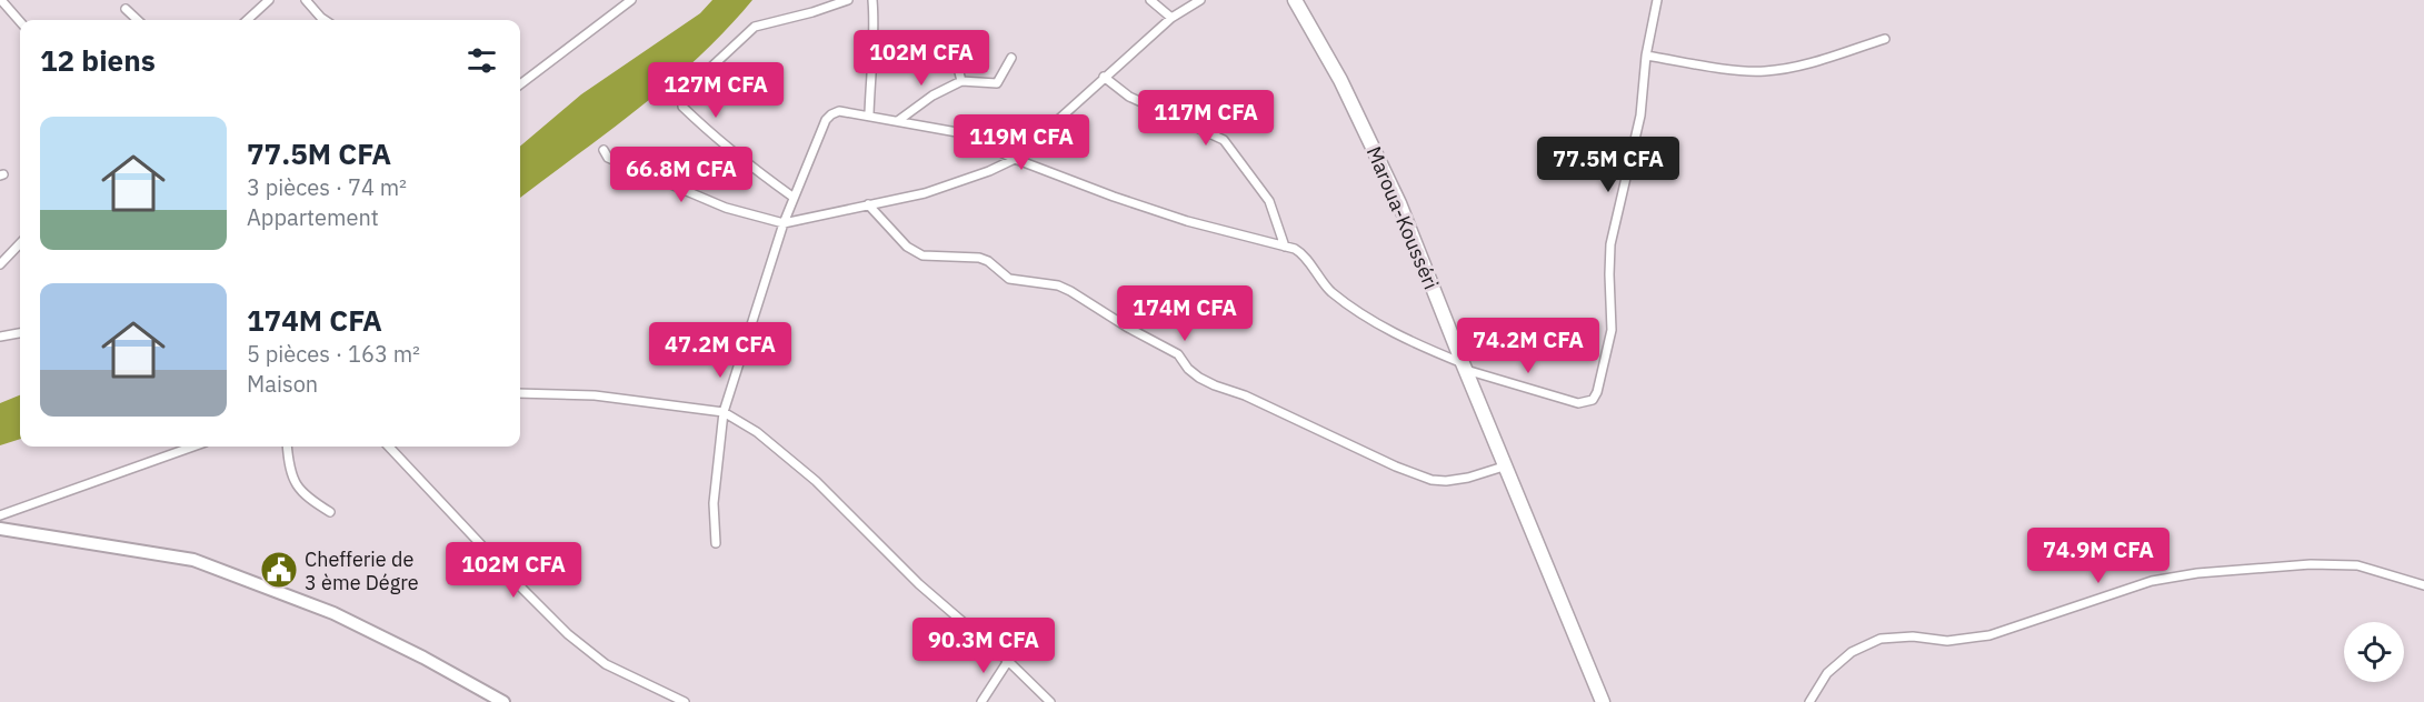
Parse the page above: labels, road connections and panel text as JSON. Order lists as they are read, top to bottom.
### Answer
{
  "streets": {
    "highway": ["Maroua-Kousséri"]
  },
  "places": {
    "public building": ["Chefferie de 3 ème Dégre"]
  },
  "page": {
    "heading": "12 biens",
    "price": [
      "102M CFA",
      "127M CFA",
      "117M CFA",
      "119M CFA",
      "77.5M CFA",
      "66.8M CFA",
      "174M CFA",
      "74.2M CFA",
      "47.2M CFA",
      "74.9M CFA",
      "102M CFA",
      "90.3M CFA"
    ],
    "list": [
      {
        "name": "77.5M CFA",
        "note": "3 pièces · 74 m² · Appartement"
      },
      {
        "name": "174M CFA",
        "note": "5 pièces · 163 m² · Maison"
      }
    ]
  }
}
